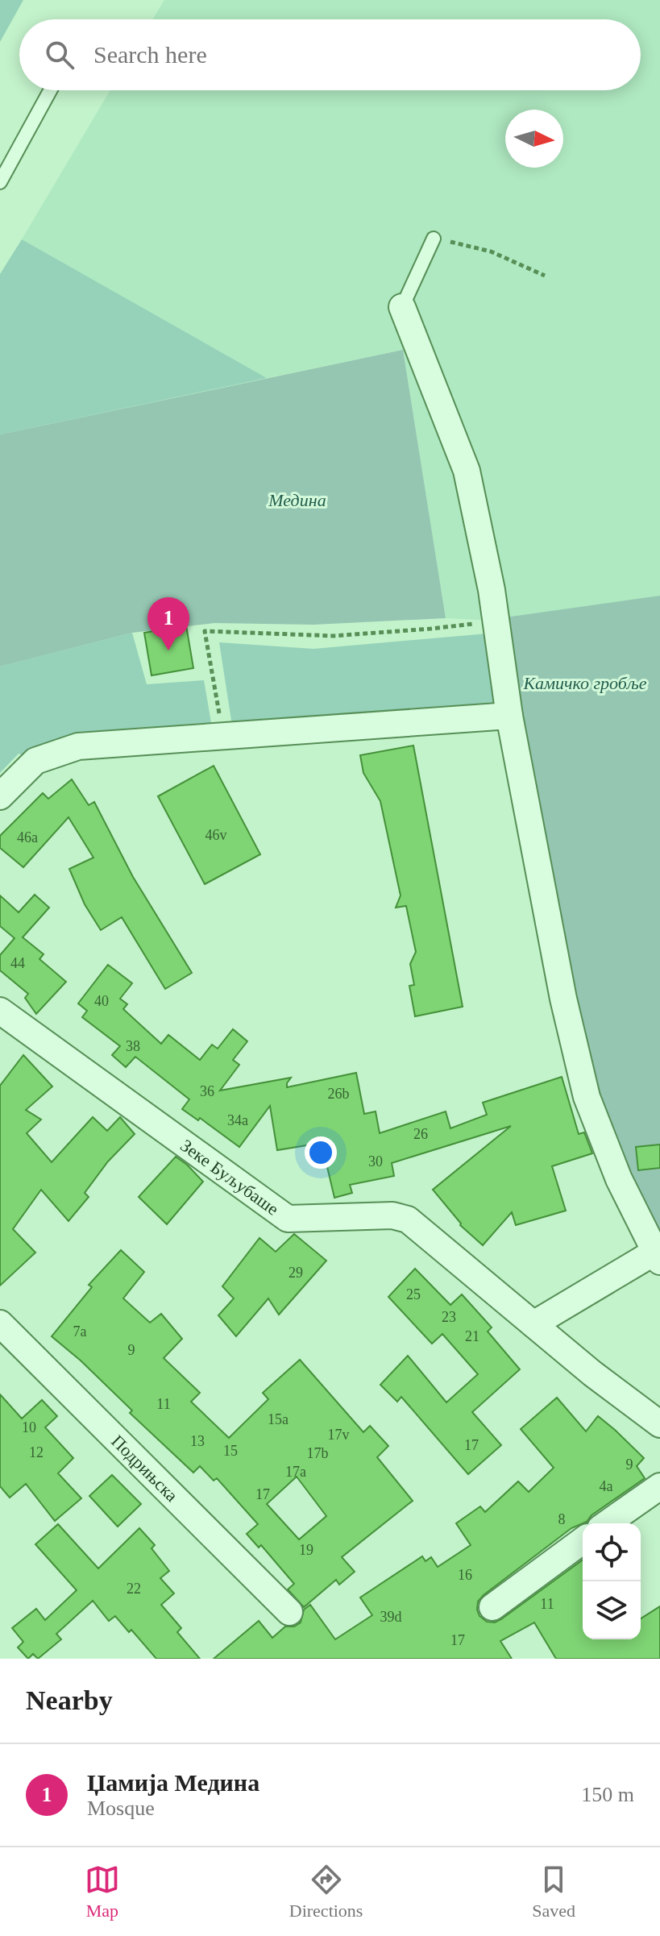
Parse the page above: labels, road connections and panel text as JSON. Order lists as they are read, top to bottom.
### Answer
{
  "streets": {
    "street": ["Зеке Буљубаше", "Подрињска"]
  },
  "parks": ["Медина", "Камичко гробље"],
  "house_numbers": [
    "46v",
    "46a",
    "44",
    "40",
    "38",
    "36",
    "26b",
    "34a",
    "26",
    "30",
    "29",
    "25",
    "23",
    "7a",
    "21",
    "9",
    "11",
    "15a",
    "10",
    "17v",
    "13",
    "17",
    "15",
    "12",
    "17b",
    "9",
    "17a",
    "4a",
    "17",
    "8",
    "19",
    "16",
    "22",
    "11",
    "39d",
    "17"
  ],
  "north": "right",
  "page": {
    "search": "Search here",
    "pins": "1",
    "heading": "Nearby",
    "list": [
      {
        "mark": "1",
        "name": "Џамија Медина",
        "note": "Mosque",
        "value": "150 m"
      }
    ],
    "nav": ["Map", "Directions", "Saved"]
  }
}
